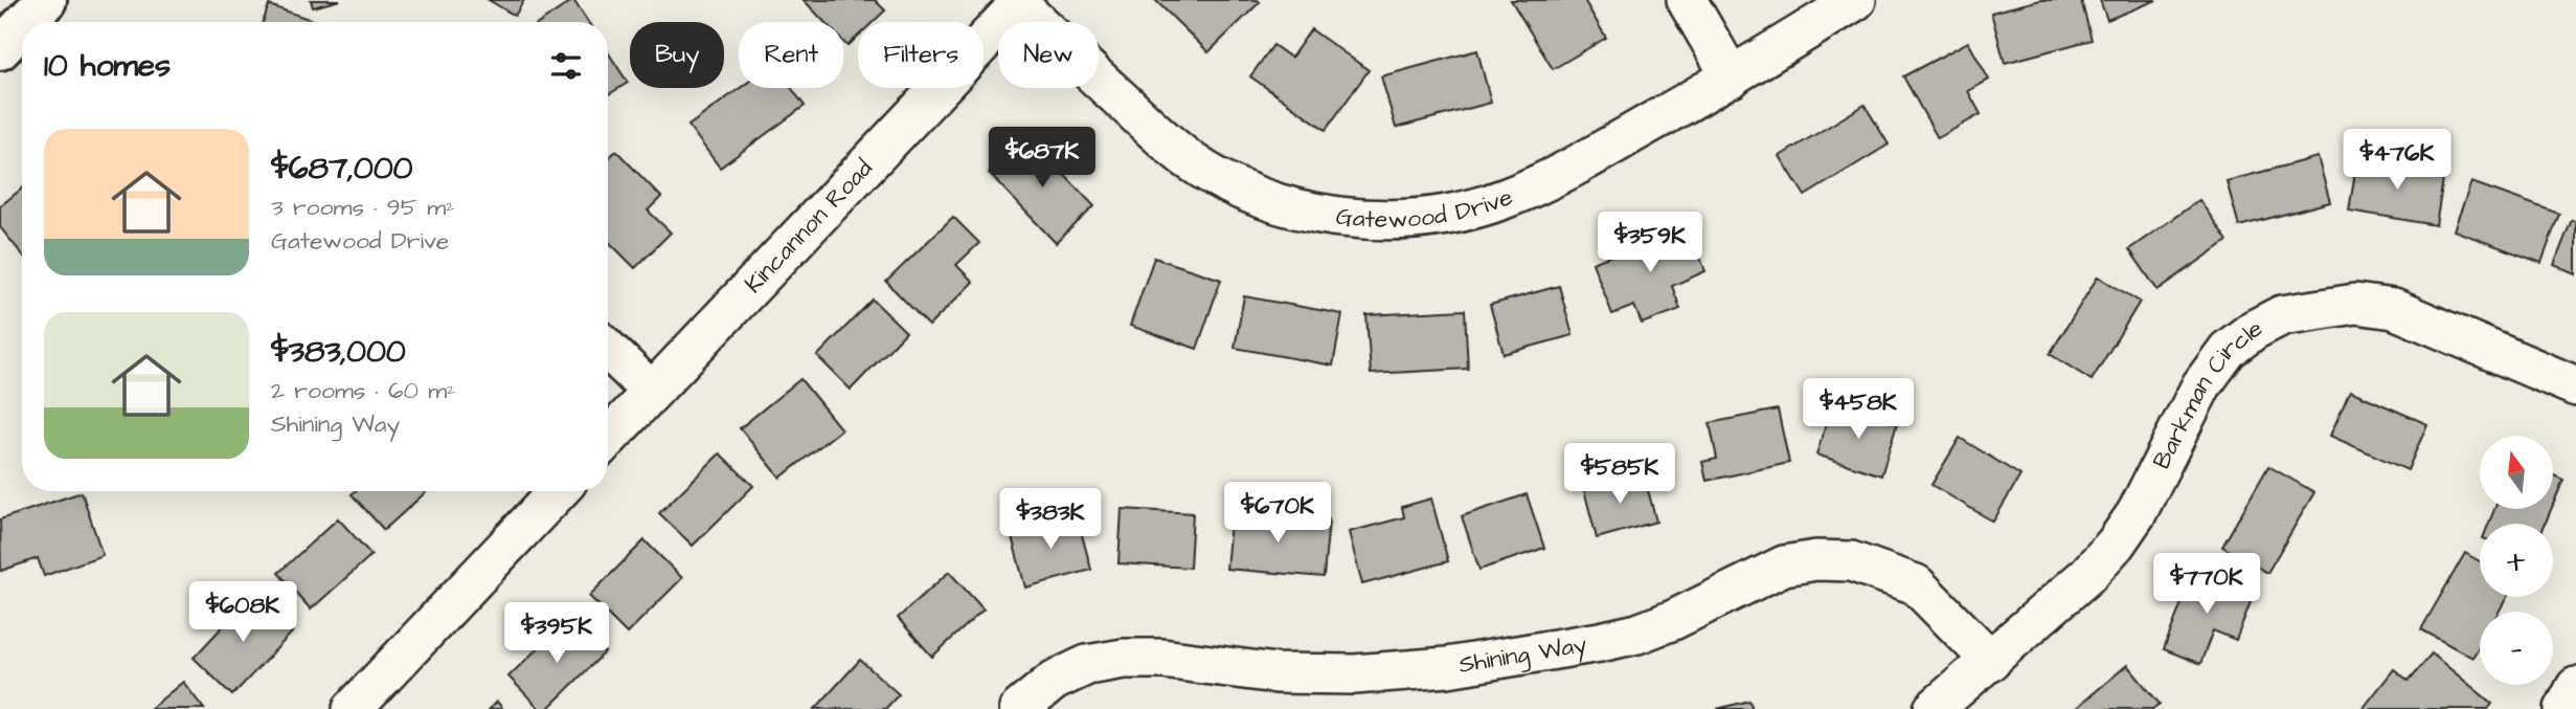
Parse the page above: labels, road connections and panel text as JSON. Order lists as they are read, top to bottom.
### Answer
{
  "streets": {
    "street": [
      "Gatewood Drive",
      "Kincannon Road",
      "Barkman Circle",
      "Shining Way"
    ]
  },
  "crossings": [
    ["Gatewood Drive", "Kincannon Road"],
    ["Barkman Circle", "Shining Way"]
  ],
  "north": "top",
  "page": {
    "chip": [
      "Buy",
      "Rent",
      "Filters",
      "New"
    ],
    "heading": "10 homes",
    "list": [
      {
        "name": "$687,000",
        "note": "3 rooms · 95 m² · Gatewood Drive"
      },
      {
        "name": "$383,000",
        "note": "2 rooms · 60 m² · Shining Way"
      }
    ],
    "price": [
      "$687K",
      "$476K",
      "$359K",
      "$458K",
      "$585K",
      "$670K",
      "$383K",
      "$770K",
      "$608K",
      "$395K"
    ],
    "map_buttons": ["+", "−"]
  }
}
